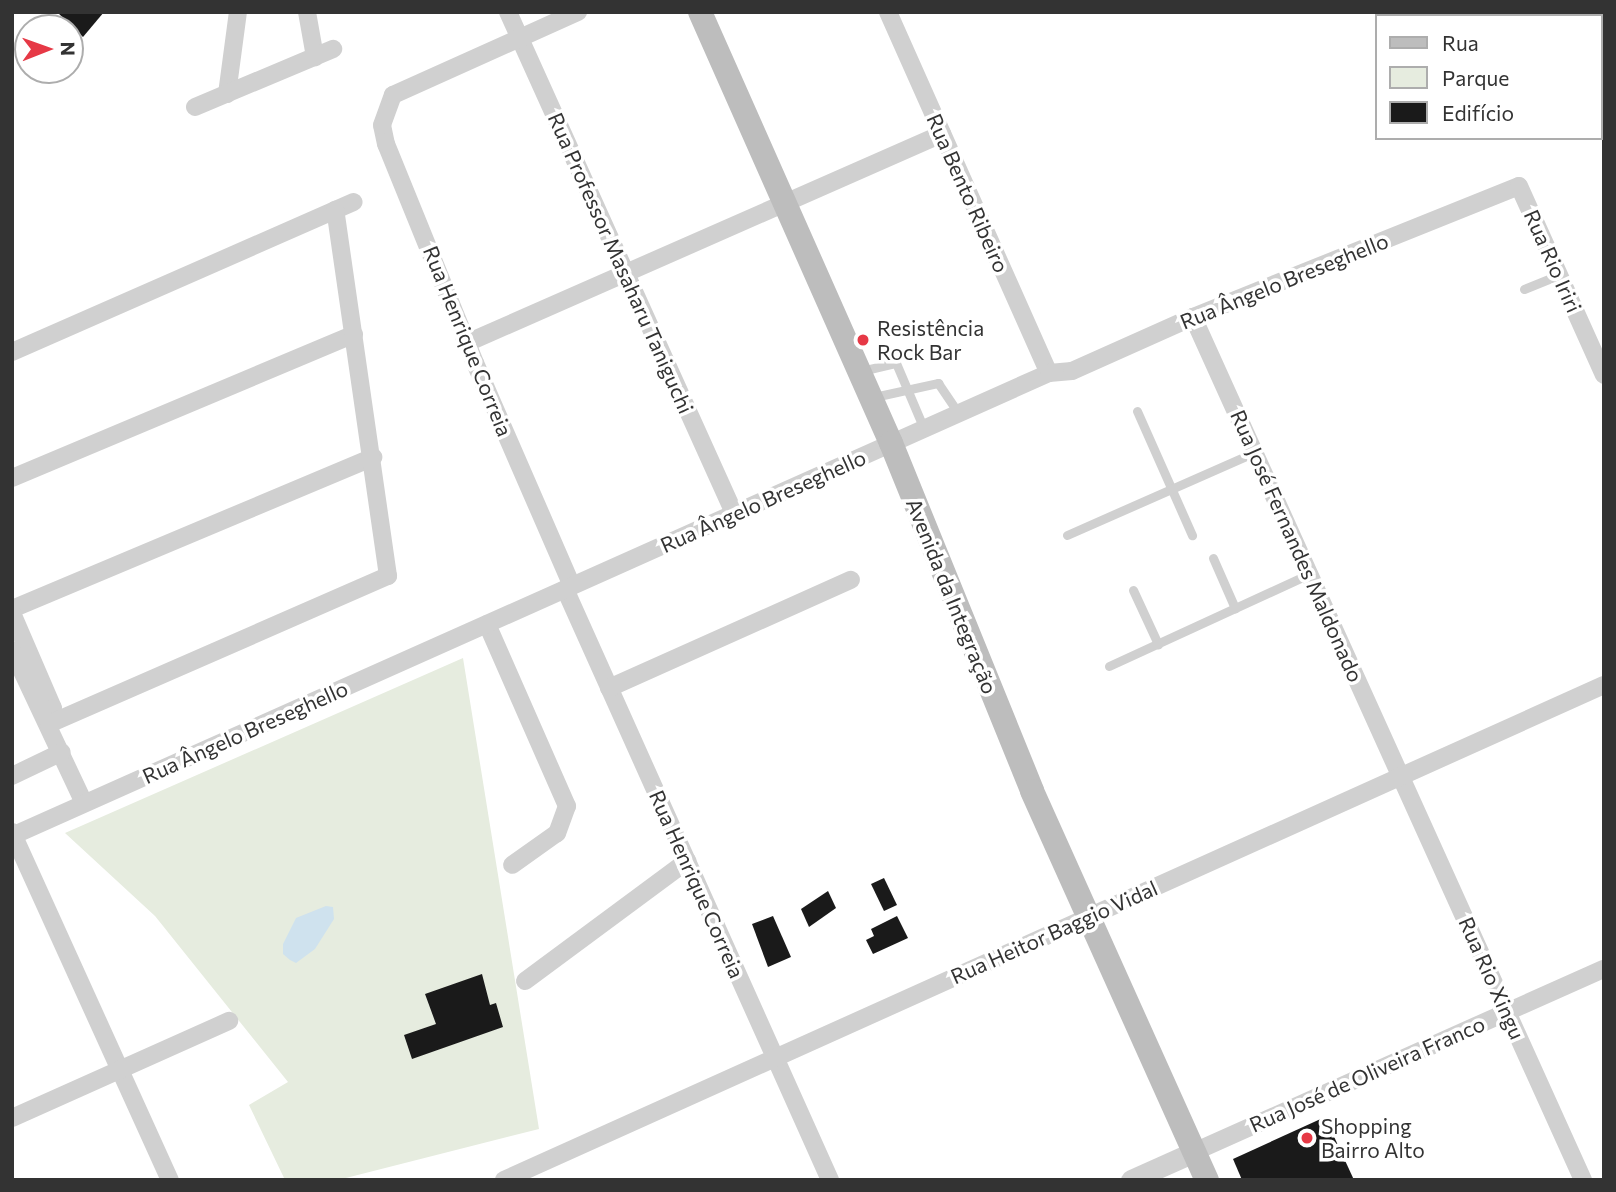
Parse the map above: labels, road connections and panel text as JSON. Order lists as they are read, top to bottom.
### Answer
{
  "streets": {
    "main road": ["Avenida da Integração"],
    "street": [
      "Rua Bento Ribeiro",
      "Rua Rio Iriri",
      "Rua Professor Masaharu Taniguchi",
      "Rua Ângelo Breseghello",
      "Rua Henrique Correia",
      "Rua José Fernandes Maldonado",
      "Rua Heitor Baggio Vidal",
      "Rua Rio Xingu",
      "Rua José de Oliveira Franco"
    ]
  },
  "crossings": [
    ["Rua Bento Ribeiro", "Rua Ângelo Breseghello"],
    ["Rua Rio Iriri", "Rua Ângelo Breseghello"],
    ["Rua Professor Masaharu Taniguchi", "Rua Ângelo Breseghello"],
    ["Rua Professor Masaharu Taniguchi", "Rua Henrique Correia"],
    ["Rua Ângelo Breseghello", "Rua Henrique Correia"],
    ["Rua Ângelo Breseghello", "Rua José Fernandes Maldonado"],
    ["Rua Ângelo Breseghello", "Avenida da Integração"],
    ["Rua Henrique Correia", "Rua Heitor Baggio Vidal"],
    ["Rua José Fernandes Maldonado", "Rua Heitor Baggio Vidal"],
    ["Rua José Fernandes Maldonado", "Rua Rio Xingu"],
    ["Avenida da Integração", "Rua Heitor Baggio Vidal"],
    ["Avenida da Integração", "Rua José de Oliveira Franco"],
    ["Rua Heitor Baggio Vidal", "Rua Rio Xingu"],
    ["Rua Rio Xingu", "Rua José de Oliveira Franco"]
  ],
  "places": ["Resistência Rock Bar", "Shopping Bairro Alto"],
  "legend": ["Rua", "Parque", "Edifício"],
  "north": "right"
}
